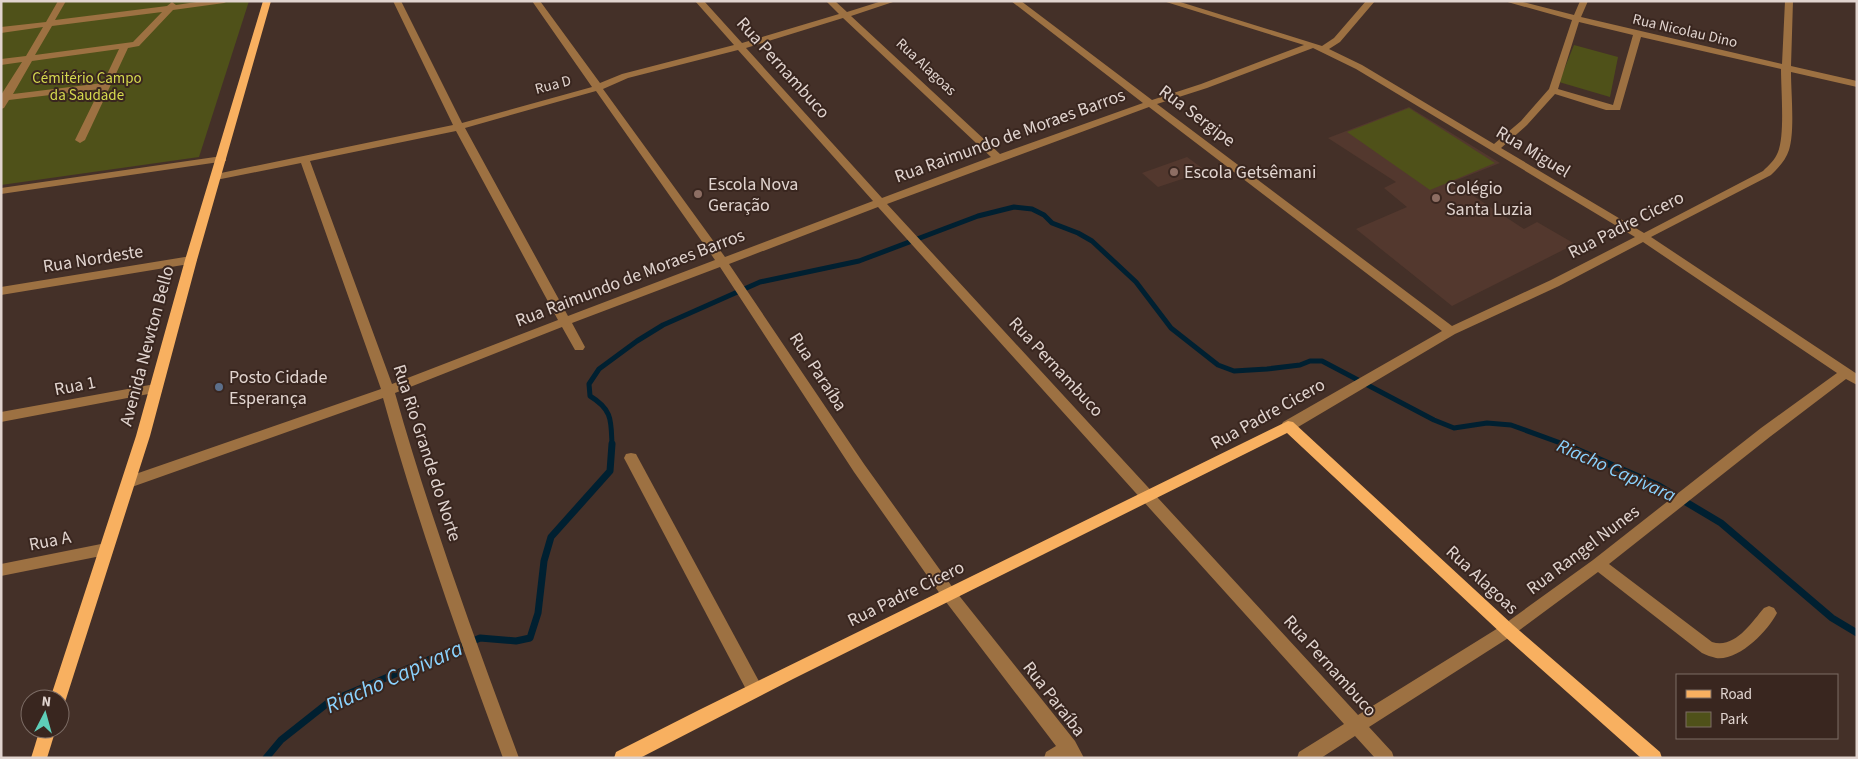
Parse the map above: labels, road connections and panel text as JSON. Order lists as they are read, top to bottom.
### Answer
{
  "streets": {
    "main road": ["Rua Alagoas", "Rua Padre Cicero", "Avenida Newton Bello"],
    "street": [
      "Rua Nicolau Dino",
      "Rua Pernambuco",
      "Rua D",
      "Rua Sergipe",
      "Rua Raimundo de Moraes Barros",
      "Rua Miguel",
      "Rua Nordeste",
      "Rua Paraíba",
      "Rua 1",
      "Rua Rio Grande do Norte",
      "Rua A",
      "Rua Rangel Nunes"
    ]
  },
  "crossings": [
    ["Rua Nicolau Dino", "Rua Padre Cicero"],
    ["Rua Alagoas", "Rua D"],
    ["Rua Alagoas", "Rua Raimundo de Moraes Barros"],
    ["Rua Alagoas", "Rua Padre Cicero"],
    ["Rua Alagoas", "Rua Rangel Nunes"],
    ["Rua Pernambuco", "Rua D"],
    ["Rua Pernambuco", "Rua Raimundo de Moraes Barros"],
    ["Rua Pernambuco", "Rua Padre Cicero"],
    ["Rua Pernambuco", "Rua Rangel Nunes"],
    ["Rua D", "Avenida Newton Bello"],
    ["Rua D", "Rua Paraíba"],
    ["Rua D", "Rua Rio Grande do Norte"],
    ["Rua Sergipe", "Rua Raimundo de Moraes Barros"],
    ["Rua Sergipe", "Rua Padre Cicero"],
    ["Rua Raimundo de Moraes Barros", "Rua Miguel"],
    ["Rua Raimundo de Moraes Barros", "Avenida Newton Bello"],
    ["Rua Raimundo de Moraes Barros", "Rua Paraíba"],
    ["Rua Raimundo de Moraes Barros", "Rua Rio Grande do Norte"],
    ["Rua Miguel", "Rua Padre Cicero"],
    ["Rua Miguel", "Rua Rangel Nunes"],
    ["Rua Padre Cicero", "Rua Paraíba"],
    ["Rua Nordeste", "Avenida Newton Bello"],
    ["Avenida Newton Bello", "Rua 1"],
    ["Avenida Newton Bello", "Rua A"]
  ],
  "water": ["Riacho Capivara"],
  "parks": ["Cémitério Campo da Saudade"],
  "places": [
    "Escola Getsêmani",
    "Escola Nova Geração",
    "Colégio Santa Luzia",
    "Posto Cidade Esperança"
  ],
  "legend": ["Road", "Park"],
  "north": "top"
}
